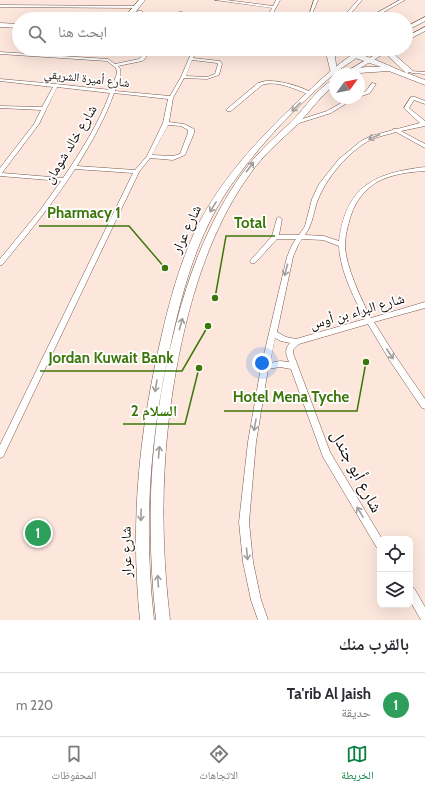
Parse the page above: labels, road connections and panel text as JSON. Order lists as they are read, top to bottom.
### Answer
{
  "streets": {
    "main road": ["شارع عرار"],
    "street": [
      "شارع أميرة الشريقي",
      "شارع خالد شومان",
      "شارع البراء بن أوس",
      "شارع أبو جندل"
    ]
  },
  "crossings": [
    ["شارع أميرة الشريقي", "شارع خالد شومان"],
    ["شارع البراء بن أوس", "شارع أبو جندل"]
  ],
  "one_way": ["شارع أبو جندل"],
  "places": [
    "Pharmacy 1",
    "Total",
    "Jordan Kuwait Bank",
    "Hotel Mena Tyche",
    "السلام 2"
  ],
  "north": "top right",
  "page": {
    "search": "ابحث هنا",
    "pins": "1",
    "heading": "بالقرب منك",
    "list": [
      {
        "mark": "1",
        "name": "Ta'rib Al Jaish",
        "note": "حديقة",
        "value": "220 m"
      }
    ],
    "nav": ["الخريطة", "الاتجاهات", "المحفوظات"]
  }
}
